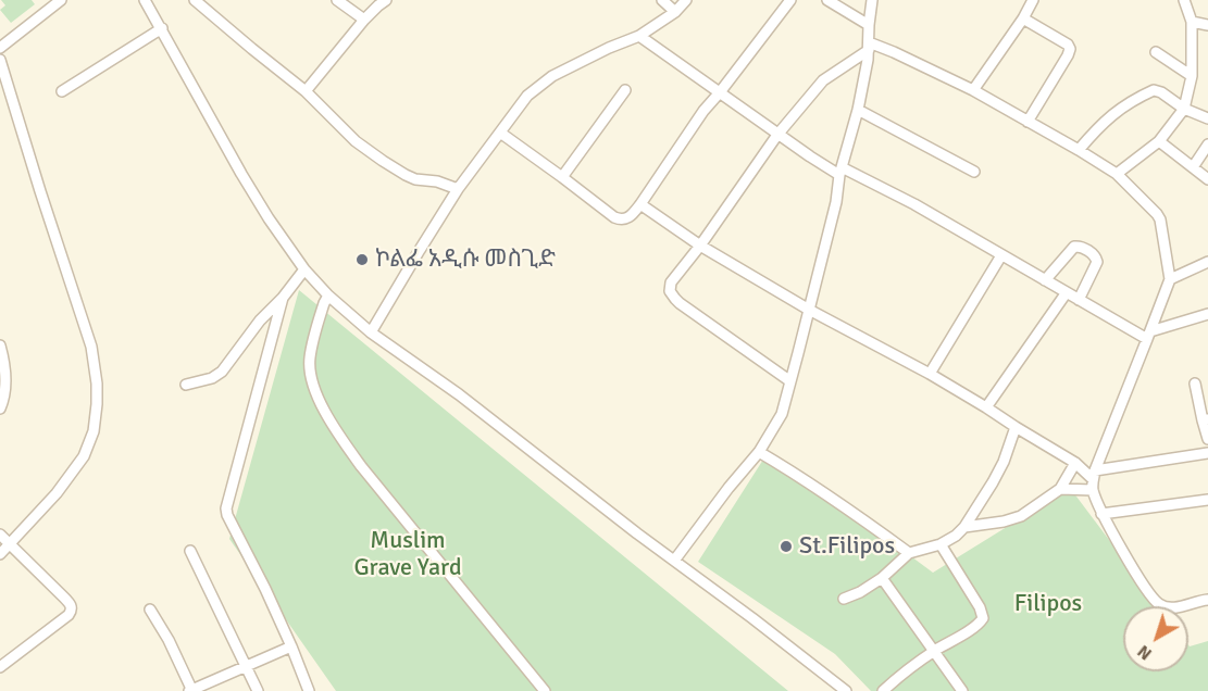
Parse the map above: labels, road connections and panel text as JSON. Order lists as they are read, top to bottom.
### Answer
{
  "parks": ["Muslim Grave Yard", "Filipos"],
  "places": ["ኮልፌ አዲሱ መስጊድ", "St.Filipos"],
  "north": "bottom left"
}
